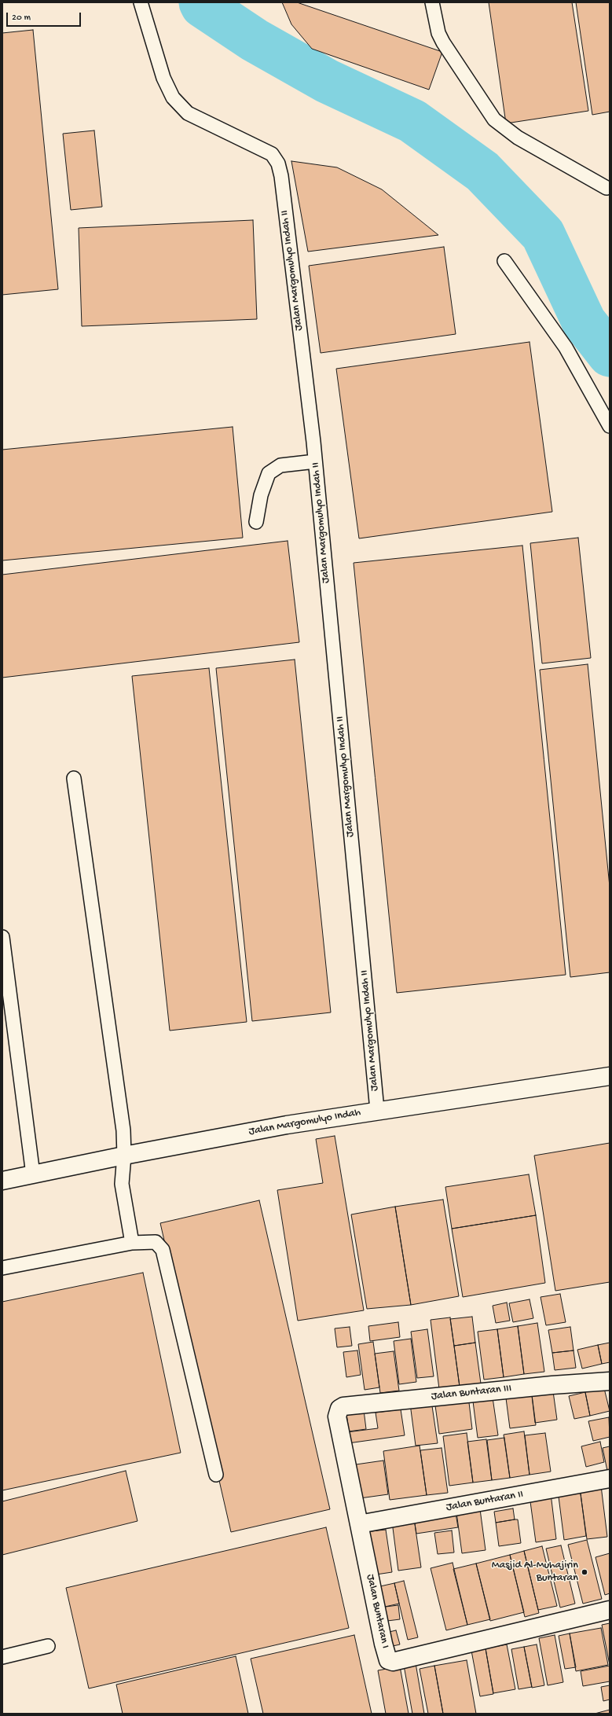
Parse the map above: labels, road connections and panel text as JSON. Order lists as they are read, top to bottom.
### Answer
{
  "streets": {
    "street": [
      "Jalan Margomulyo Indah",
      "Jalan Buntaran III",
      "Jalan Buntaran II",
      "Jalan Buntaran I"
    ],
    "lane": ["Jalan Margomulyo Indah II"]
  },
  "crossings": [
    ["Jalan Margomulyo Indah II", "Jalan Margomulyo Indah"],
    ["Jalan Buntaran III", "Jalan Buntaran I"],
    ["Jalan Buntaran II", "Jalan Buntaran I"]
  ],
  "places": ["Masjid Al-Muhajirin Buntaran"],
  "scale_bar": "20 m"
}
